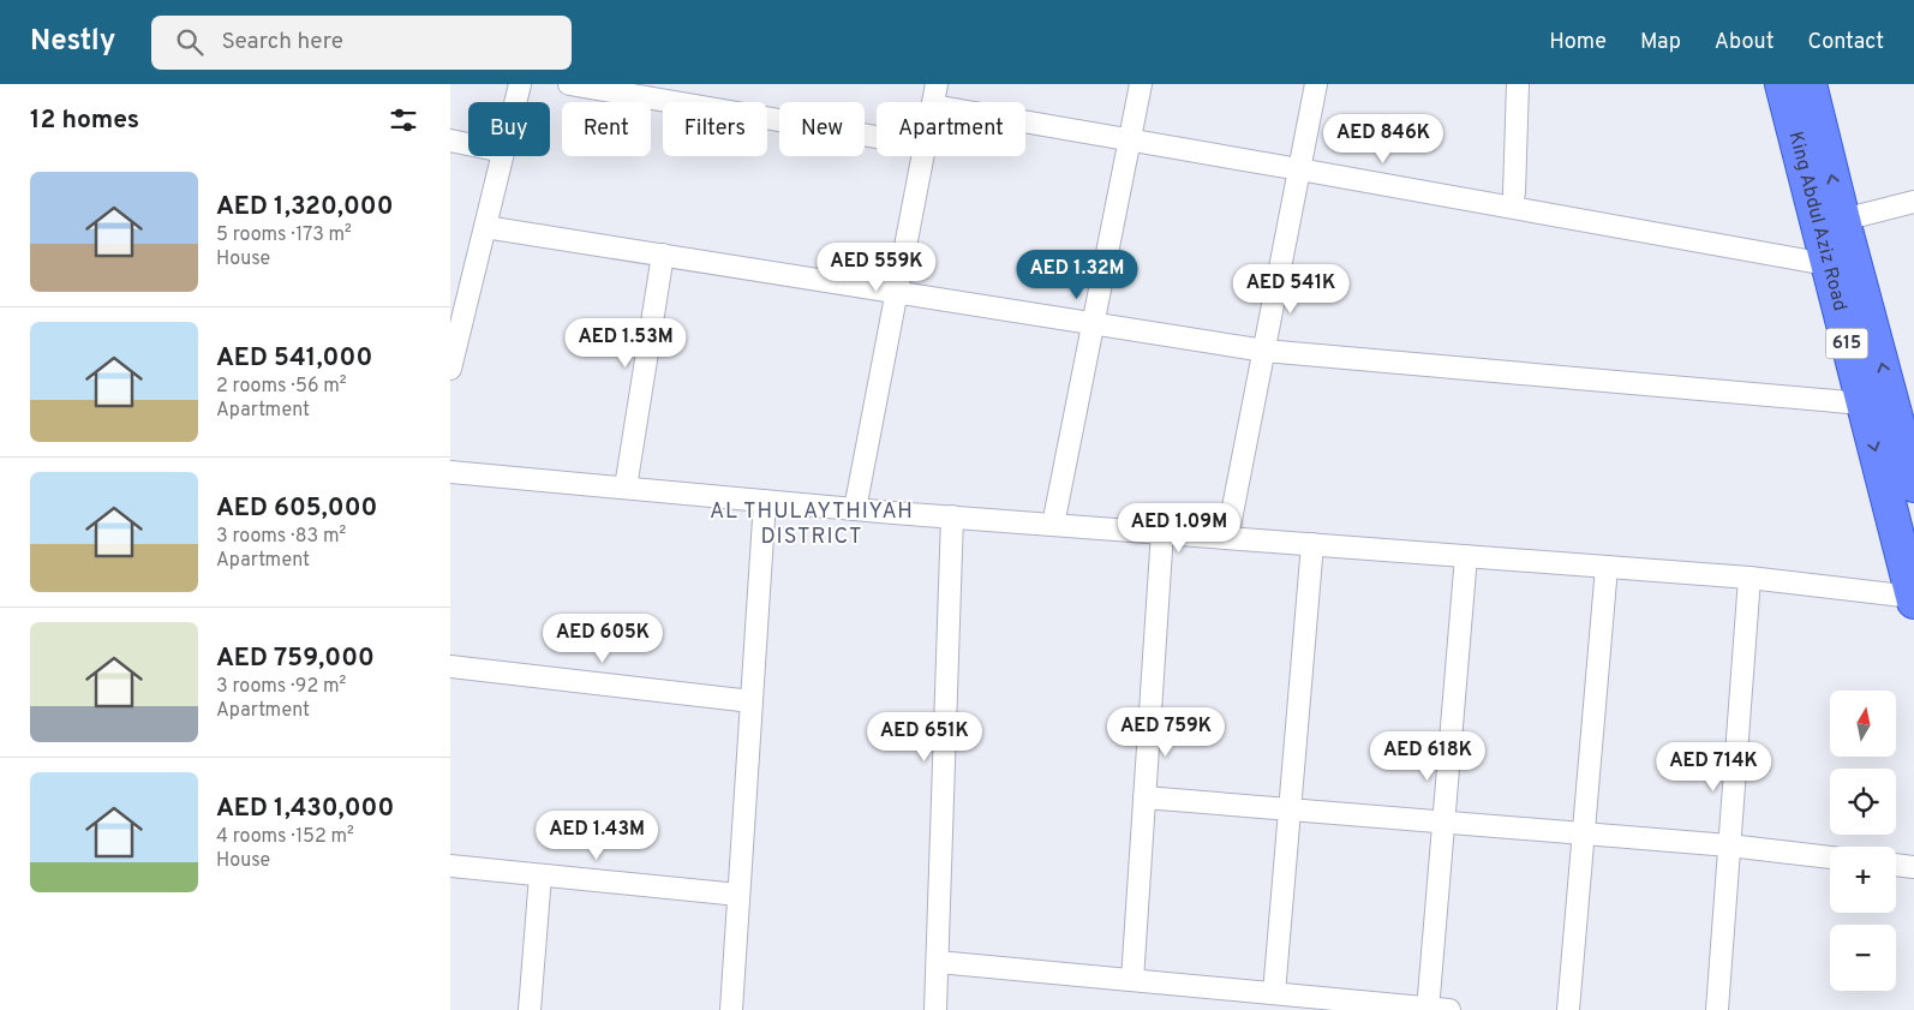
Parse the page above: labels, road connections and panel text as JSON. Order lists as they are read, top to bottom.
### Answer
{
  "streets": {
    "highway": ["King Abdul Aziz Road", "615"]
  },
  "districts": ["AL THULAYTHIYAH DISTRICT"],
  "north": "top",
  "page": {
    "header": "Nestly",
    "search": "Search here",
    "nav": [
      "Home",
      "Map",
      "About",
      "Contact"
    ],
    "heading": "12 homes",
    "chip": [
      "Buy",
      "Rent",
      "Filters",
      "New",
      "Apartment"
    ],
    "price": [
      "AED 846K",
      "AED 559K",
      "AED 1.32M",
      "AED 541K",
      "AED 1.53M",
      "AED 1.09M",
      "AED 605K",
      "AED 759K",
      "AED 651K",
      "AED 618K",
      "AED 714K",
      "AED 1.43M"
    ],
    "list": [
      {
        "name": "AED 1,320,000",
        "note": "5 rooms · 173 m² · House"
      },
      {
        "name": "AED 541,000",
        "note": "2 rooms · 56 m² · Apartment"
      },
      {
        "name": "AED 605,000",
        "note": "3 rooms · 83 m² · Apartment"
      },
      {
        "name": "AED 759,000",
        "note": "3 rooms · 92 m² · Apartment"
      },
      {
        "name": "AED 1,430,000",
        "note": "4 rooms · 152 m² · House"
      }
    ],
    "map_buttons": ["+", "−"]
  }
}
